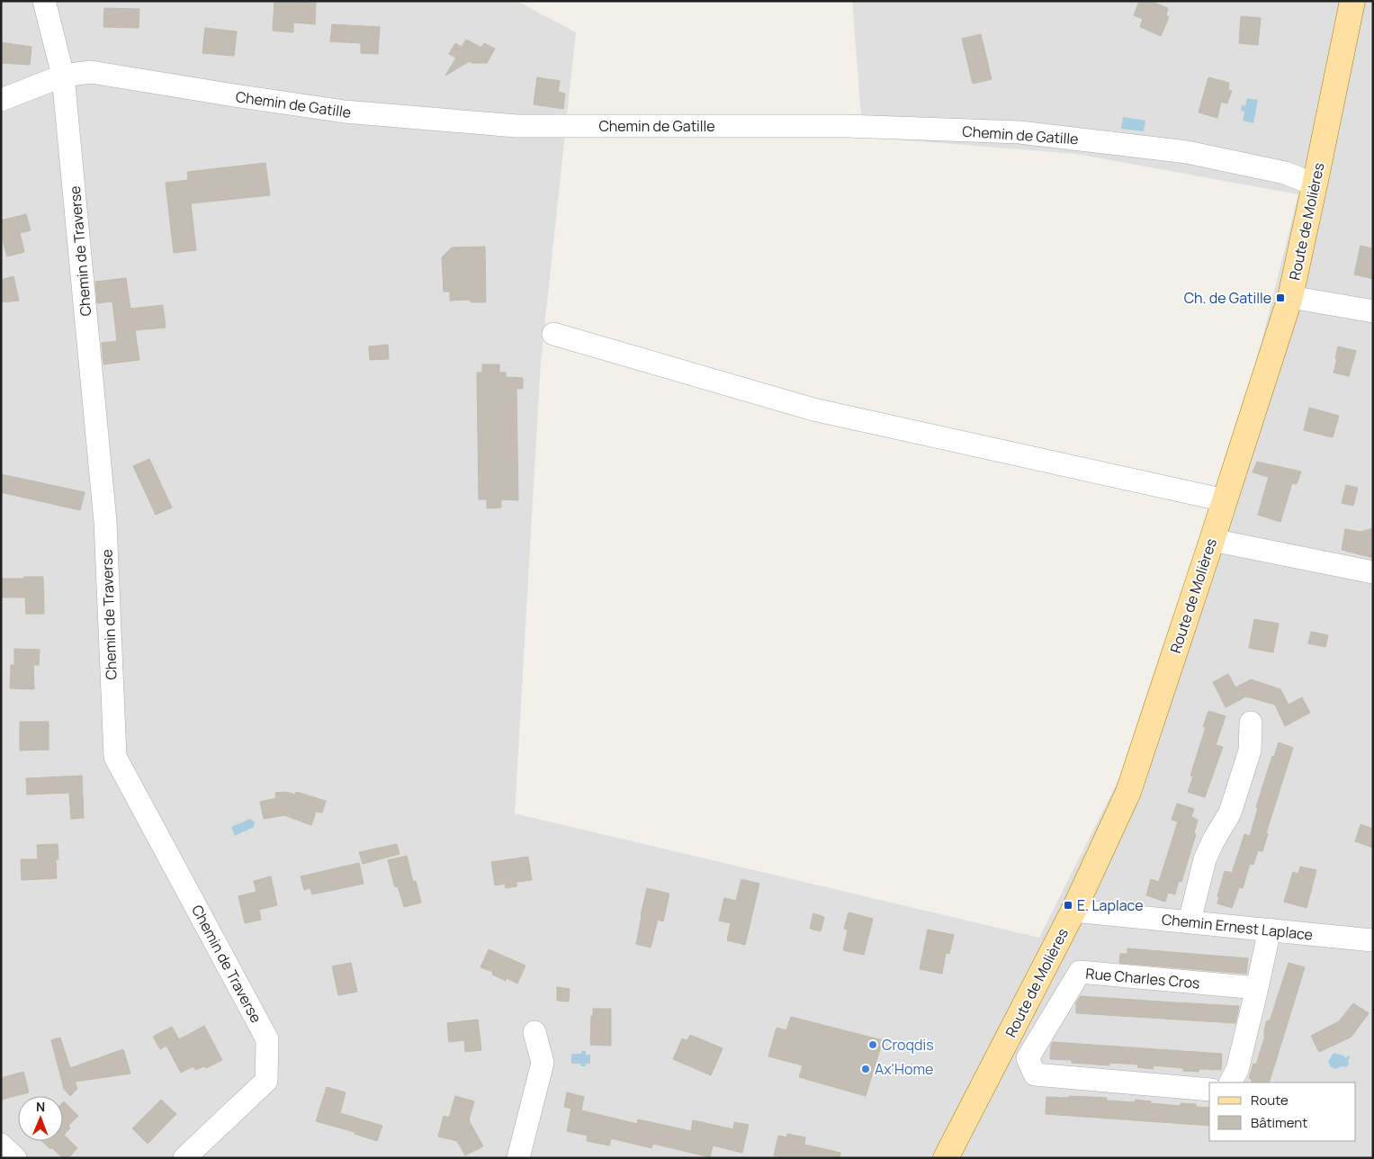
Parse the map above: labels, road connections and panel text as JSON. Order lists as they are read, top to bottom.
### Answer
{
  "streets": {
    "main road": ["Route de Molières"],
    "street": [
      "Chemin de Gatille",
      "Chemin de Traverse",
      "Chemin Ernest Laplace",
      "Rue Charles Cros"
    ]
  },
  "crossings": [
    ["Chemin de Gatille", "Route de Molières"],
    ["Chemin de Gatille", "Chemin de Traverse"],
    ["Route de Molières", "Chemin Ernest Laplace"]
  ],
  "places": {
    "transit": ["Ch. de Gatille", "E. Laplace"],
    "other": ["Croqdis", "Ax'Home"]
  },
  "legend": ["Route", "Bâtiment"],
  "north": "top"
}
